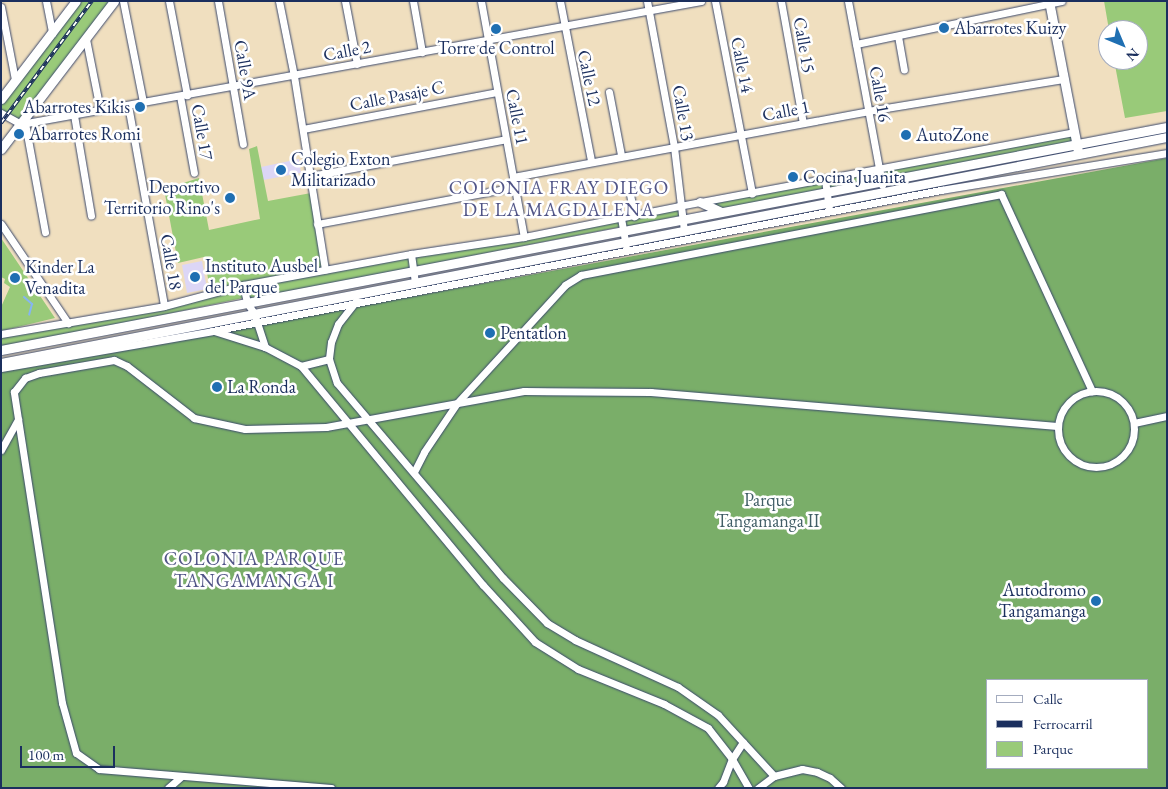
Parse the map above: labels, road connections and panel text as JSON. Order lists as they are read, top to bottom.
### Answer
{
  "streets": {
    "street": [
      "Calle 15",
      "Calle 2",
      "Calle 14",
      "Calle 9A",
      "Calle 12",
      "Calle 16",
      "Calle Pasaje C",
      "Calle 1",
      "Calle 13",
      "Calle 11",
      "Calle 17",
      "Calle 18"
    ]
  },
  "crossings": [
    ["Calle 15", "Calle 1"],
    ["Calle 2", "Calle 9A"],
    ["Calle 2", "Calle 12"],
    ["Calle 2", "Calle 13"],
    ["Calle 2", "Calle 11"],
    ["Calle 2", "Calle 17"],
    ["Calle 2", "Calle 18"],
    ["Calle 14", "Calle 1"],
    ["Calle 12", "Calle 1"],
    ["Calle 16", "Calle 1"],
    ["Calle Pasaje C", "Calle 11"],
    ["Calle 1", "Calle 13"],
    ["Calle 1", "Calle 11"]
  ],
  "districts": ["COLONIA FRAY DIEGO DE LA MAGDALENA", "COLONIA PARQUE TANGAMANGA I"],
  "parks": ["Parque Tangamanga II"],
  "places": [
    "Abarrotes Kuizy",
    "Torre de Control",
    "Abarrotes Kikis",
    "Abarrotes Romi",
    "AutoZone",
    "Colegio Exton Militarizado",
    "Cocina Juanita",
    "Deportivo Territorio Rino's",
    "Instituto Ausbel del Parque",
    "Kinder La Venadita",
    "Pentatlon",
    "La Ronda",
    "Autodromo Tangamanga"
  ],
  "legend": ["Calle", "Ferrocarril", "Parque"],
  "scale_bar": "100 m",
  "north": "bottom right"
}
